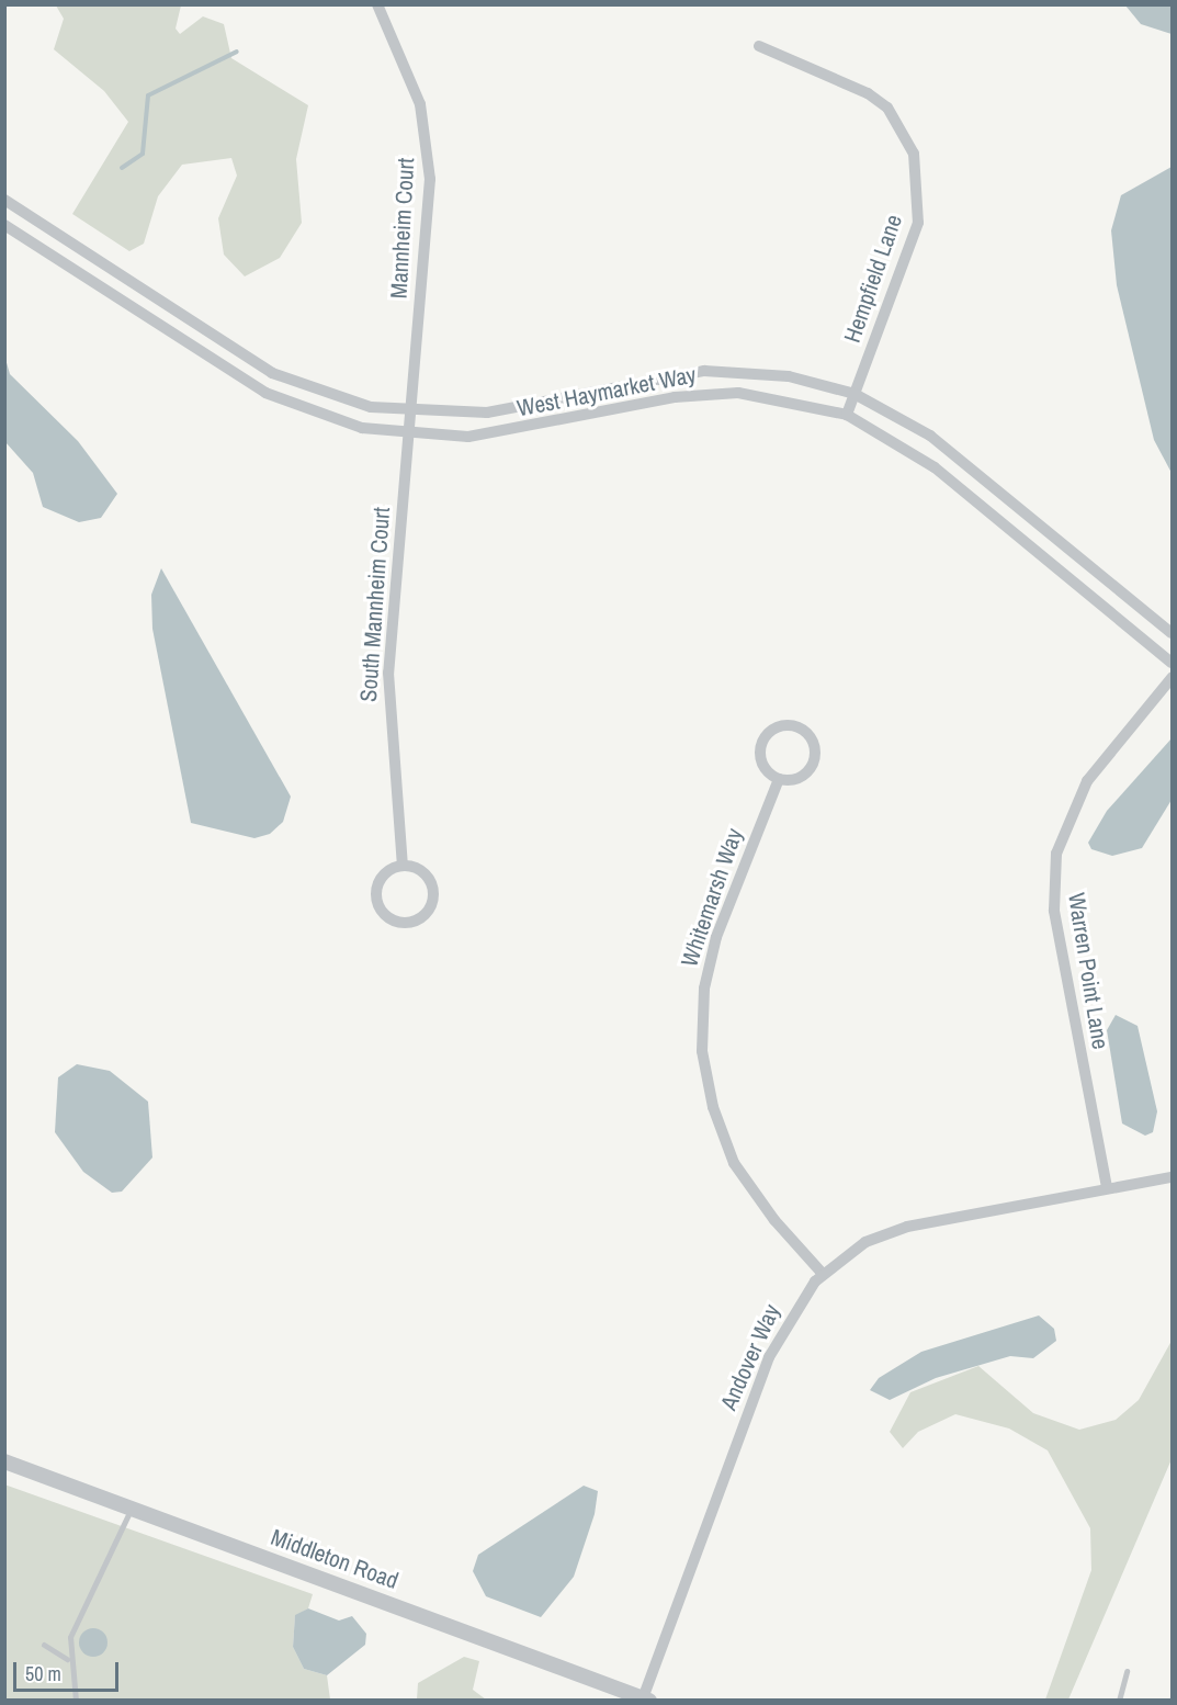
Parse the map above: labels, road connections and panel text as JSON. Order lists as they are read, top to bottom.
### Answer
{
  "streets": {
    "street": [
      "Mannheim Court",
      "Hempfield Lane",
      "West Haymarket Way",
      "South Mannheim Court",
      "Whitemarsh Way",
      "Warren Point Lane",
      "Andover Way",
      "Middleton Road"
    ]
  },
  "crossings": [
    ["Mannheim Court", "West Haymarket Way"],
    ["Mannheim Court", "South Mannheim Court"],
    ["Hempfield Lane", "West Haymarket Way"],
    ["West Haymarket Way", "South Mannheim Court"],
    ["Whitemarsh Way", "Andover Way"],
    ["Warren Point Lane", "Andover Way"],
    ["Andover Way", "Middleton Road"]
  ],
  "scale_bar": "50 m"
}
